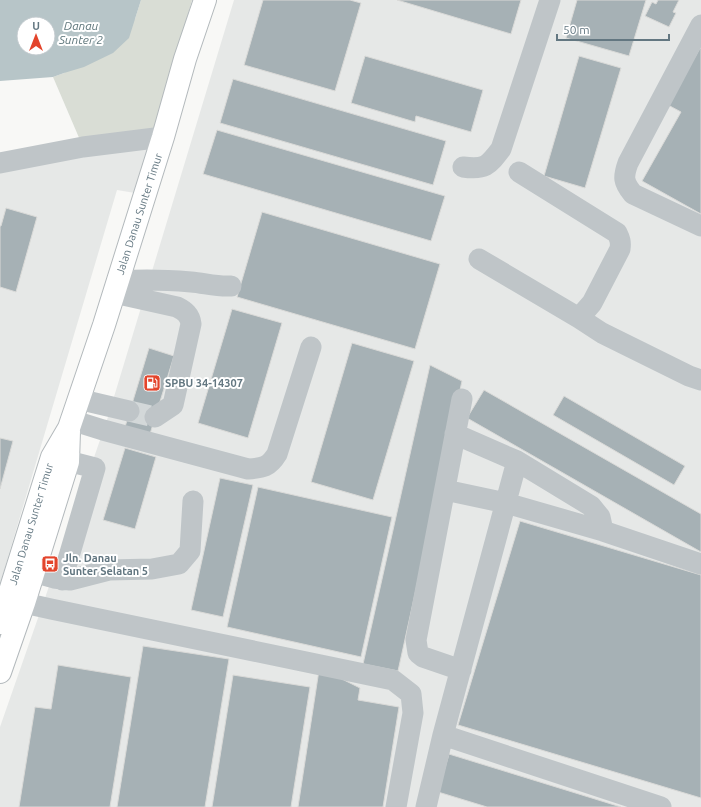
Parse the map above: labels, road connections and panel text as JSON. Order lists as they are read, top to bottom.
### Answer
{
  "streets": {
    "main road": ["Jalan Danau Sunter Timur"]
  },
  "water": ["Danau Sunter 2"],
  "places": {
    "fuel station": ["SPBU 34-14307"],
    "bus stop": ["Jln. Danau Sunter Selatan 5"]
  },
  "scale_bar": "50 m",
  "north": "top"
}
